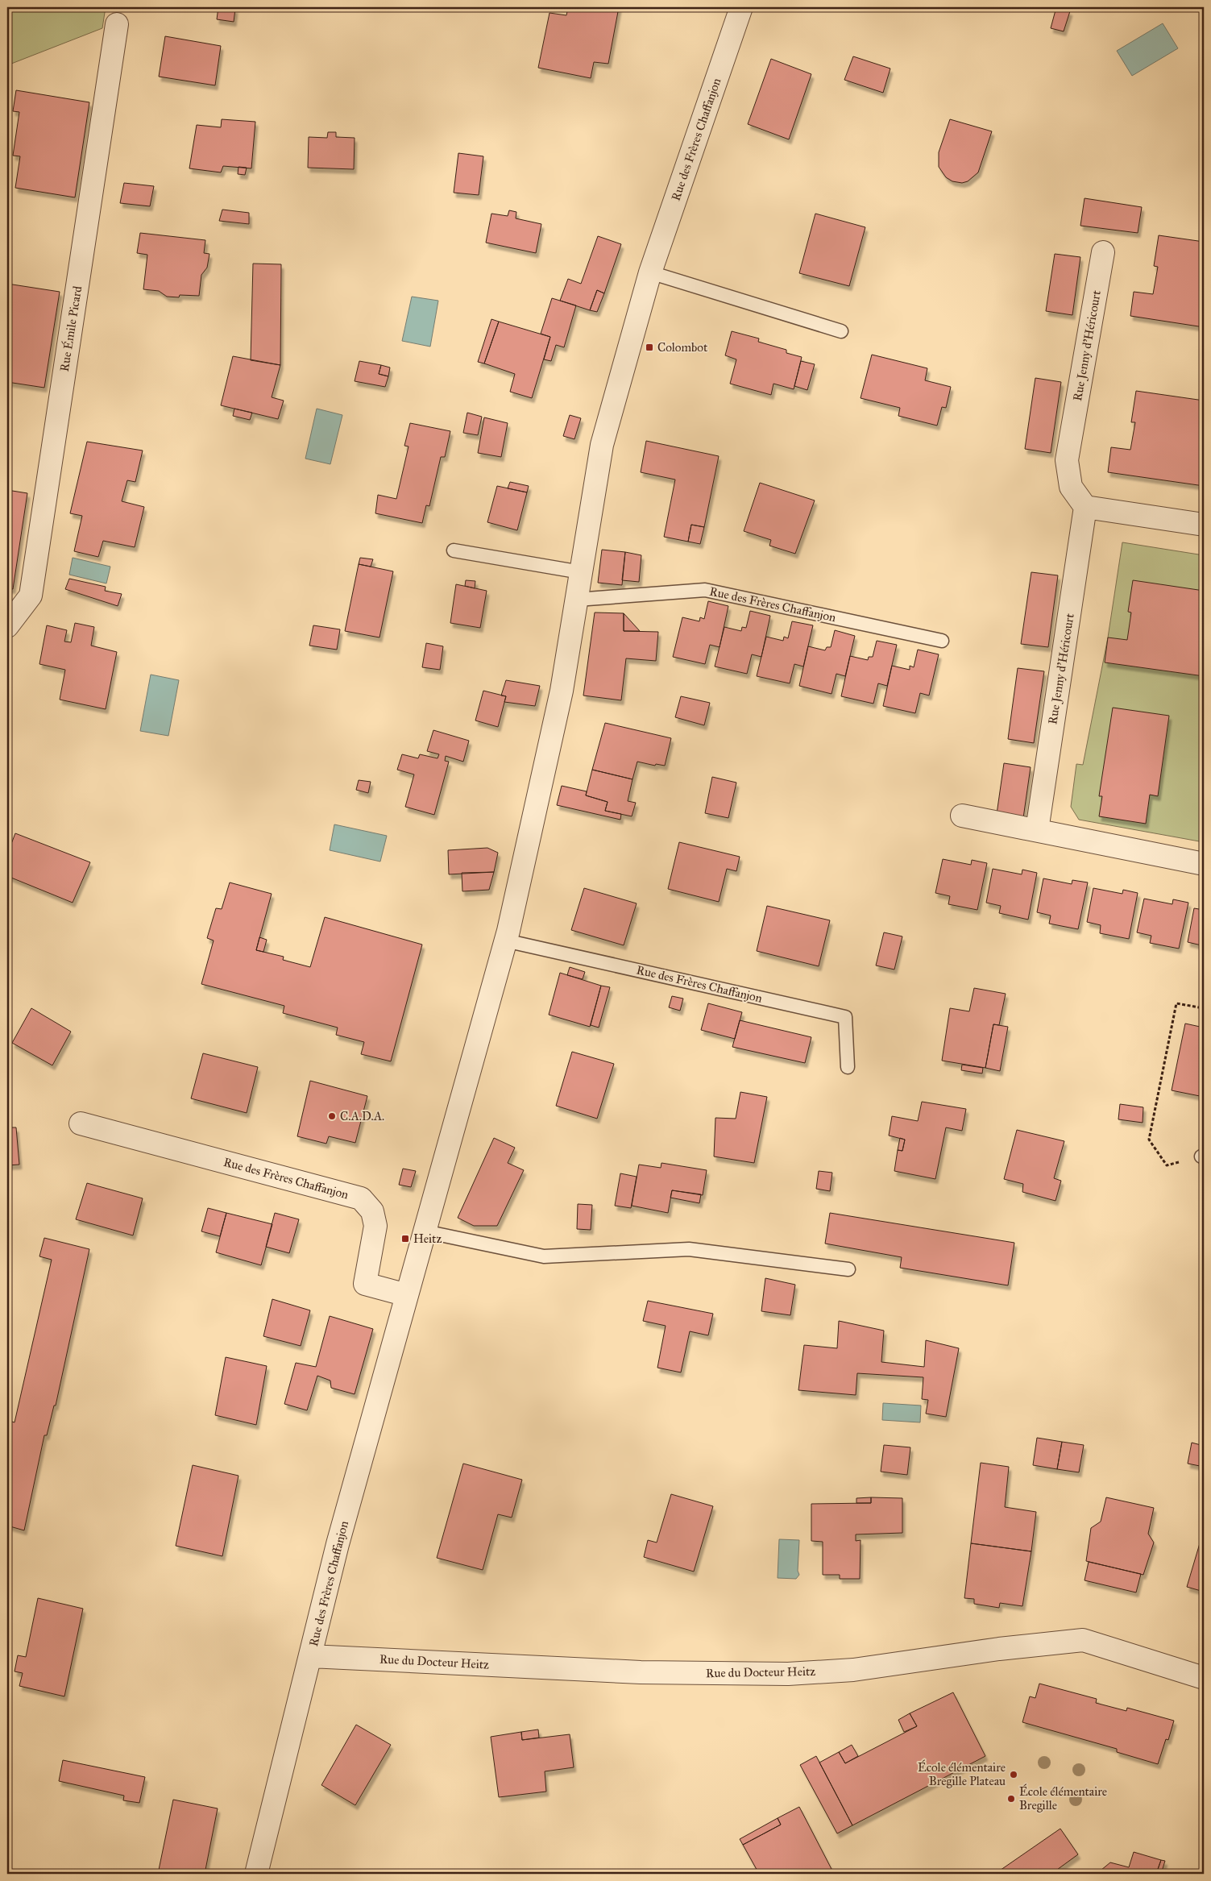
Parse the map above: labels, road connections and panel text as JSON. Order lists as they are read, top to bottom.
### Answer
{
  "streets": {
    "street": [
      "Rue des Frères Chaffanjon",
      "Rue Émile Picard",
      "Rue Jenny d'Héricourt",
      "Rue du Docteur Heitz"
    ]
  },
  "crossings": [
    ["Rue des Frères Chaffanjon", "Rue du Docteur Heitz"]
  ],
  "places": {
    "transit": ["Colombot", "Heitz"],
    "other": ["C.A.D.A.", "École élémentaire Bregille Plateau", "École élémentaire Bregille"]
  }
}
